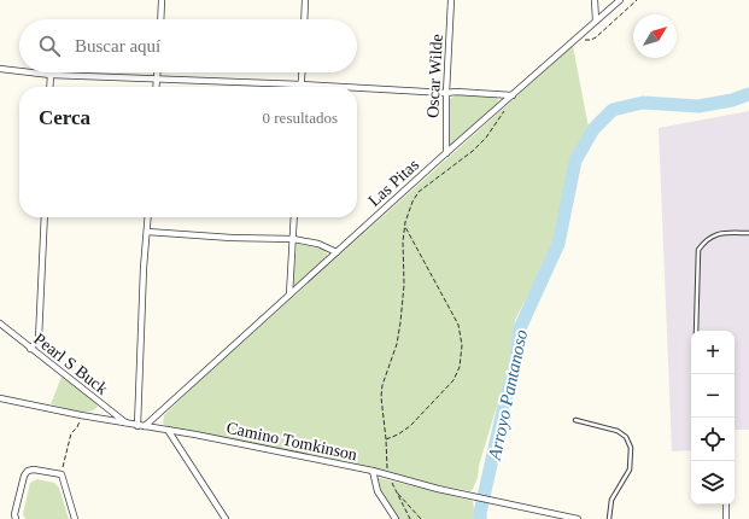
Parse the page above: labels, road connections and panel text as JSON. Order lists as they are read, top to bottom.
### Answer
{
  "streets": {
    "street": [
      "Oscar Wilde",
      "Las Pitas",
      "Pearl S Buck",
      "Camino Tomkinson"
    ]
  },
  "crossings": [
    ["Oscar Wilde", "Las Pitas"],
    ["Las Pitas", "Camino Tomkinson"],
    ["Pearl S Buck", "Camino Tomkinson"]
  ],
  "water": ["Arroyo Pantanoso"],
  "north": "top right",
  "page": {
    "search": "Buscar aquí",
    "heading": ["Cerca", "0 resultados"],
    "map_buttons": ["+", "−"]
  }
}
